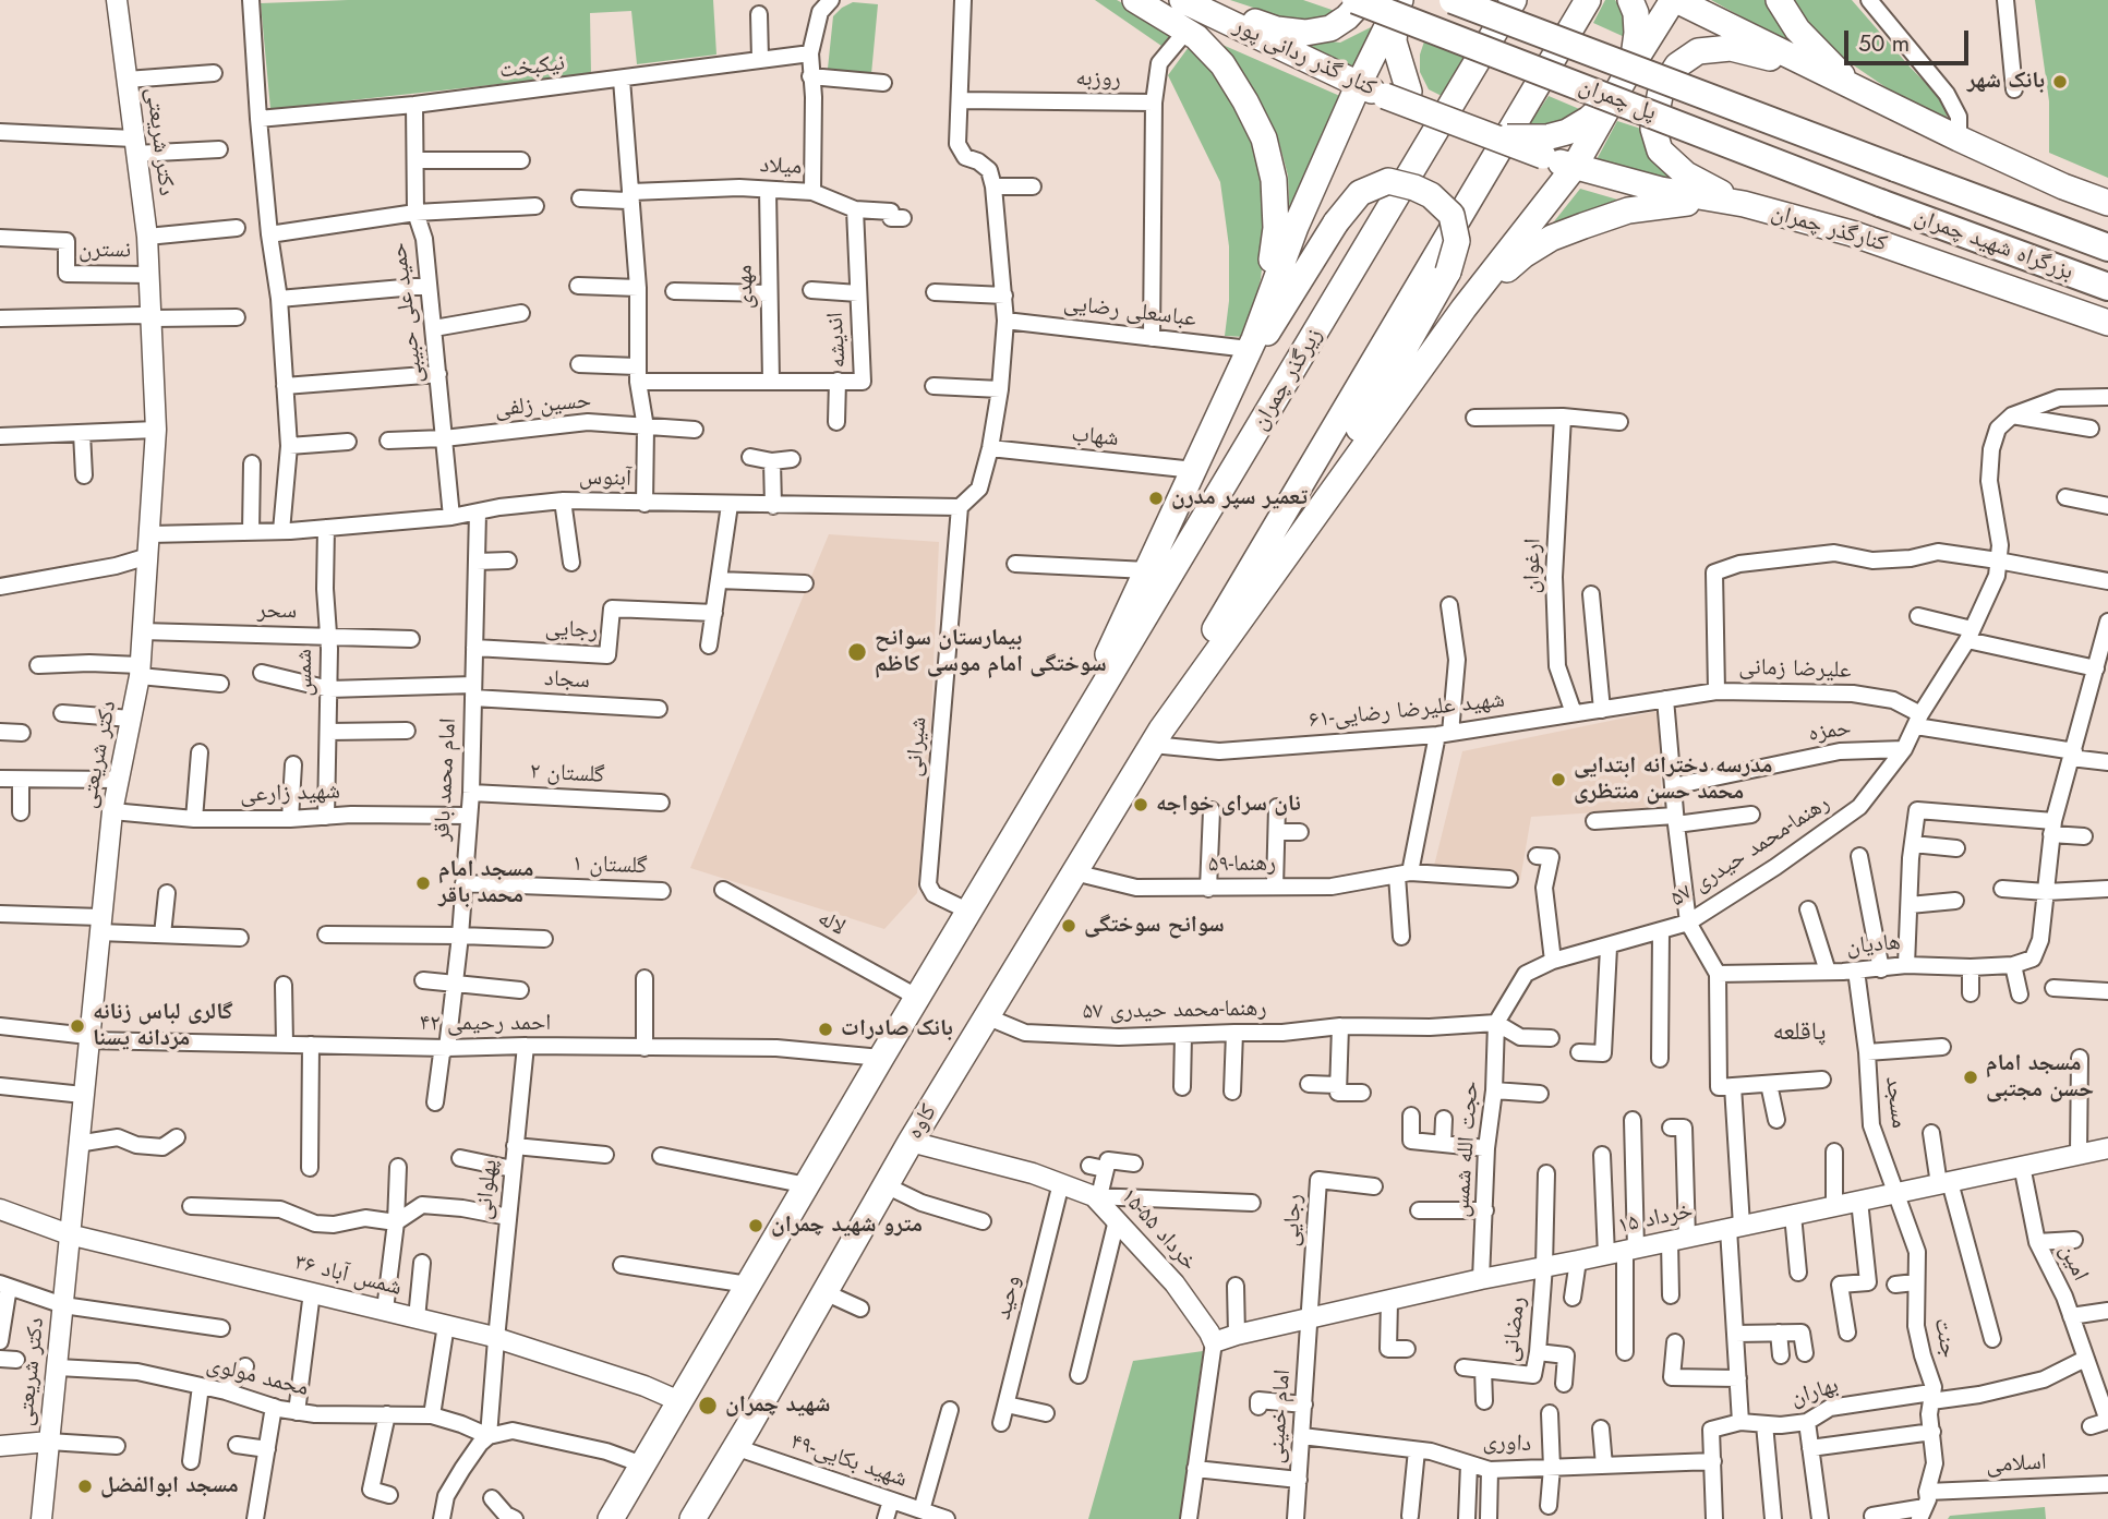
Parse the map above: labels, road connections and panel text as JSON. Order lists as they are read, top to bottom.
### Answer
{
  "streets": {
    "highway": ["پل چمران", "بزرگراه شهید چمران"],
    "main road": [
      "کنار گذر ردانی پور",
      "کنارگذر چمران",
      "زیرگذر چمران",
      "کاوه"
    ],
    "street": [
      "نیکبخت",
      "روزبه",
      "دکتر شریعتی",
      "میلاد",
      "نسترن",
      "مهدی",
      "عباسعلی رضایی",
      "حمید علی حبیبی",
      "اندیشه",
      "حسین زلفی",
      "شهاب",
      "آبنوس",
      "ارغوان",
      "سحر",
      "رجایی",
      "علیرضا زمانی",
      "شمس",
      "سجاد",
      "۶۱-شهید علیرضا رضایی",
      "حمزه",
      "شیرانی",
      "گلستان ۲",
      "امام محمد باقر",
      "شهید زارعی",
      "۵۷ رهنما-محمد حیدری",
      "۵۹-رهنما",
      "گلستان ۱",
      "لاله",
      "هادیان",
      "۴۲ احمد رحیمی",
      "مسجد",
      "حجت الله شمس",
      "پهلوانی",
      "۱۵ خرداد",
      "۱۵-۵۵ خرداد",
      "امین",
      "شمس آباد ۳۶",
      "وحید",
      "رمضانی",
      "جنت",
      "محمد مولوی",
      "بهاران",
      "امام خمینی",
      "داوری",
      "۴۹-شهید بکایی",
      "اسلامی"
    ]
  },
  "crossings": [
    ["کنار گذر ردانی پور", "کنارگذر چمران"],
    ["نیکبخت", "میلاد"],
    ["نیکبخت", "حمید علی حبیبی"],
    ["پل چمران", "بزرگراه شهید چمران"],
    ["دکتر شریعتی", "نسترن"],
    ["دکتر شریعتی", "آبنوس"],
    ["دکتر شریعتی", "سحر"],
    ["دکتر شریعتی", "شهید زارعی"],
    ["دکتر شریعتی", "۴۲ احمد رحیمی"],
    ["دکتر شریعتی", "شمس آباد ۳۶"],
    ["دکتر شریعتی", "محمد مولوی"],
    ["میلاد", "مهدی"],
    ["مهدی", "اندیشه"],
    ["حمید علی حبیبی", "حسین زلفی"],
    ["حمید علی حبیبی", "آبنوس"],
    ["آبنوس", "شمس"],
    ["آبنوس", "شیرانی"],
    ["آبنوس", "امام محمد باقر"],
    ["ارغوان", "۶۱-شهید علیرضا رضایی"],
    ["سحر", "شمس"],
    ["رجایی", "امام محمد باقر"],
    ["رجایی", "۱۵ خرداد"],
    ["رجایی", "امام خمینی"],
    ["علیرضا زمانی", "۶۱-شهید علیرضا رضایی"],
    ["علیرضا زمانی", "۵۷ رهنما-محمد حیدری"],
    ["شمس", "سجاد"],
    ["شمس", "شهید زارعی"],
    ["سجاد", "امام محمد باقر"],
    ["۶۱-شهید علیرضا رضایی", "کاوه"],
    ["حمزه", "۵۷ رهنما-محمد حیدری"],
    ["گلستان ۲", "امام محمد باقر"],
    ["امام محمد باقر", "شهید زارعی"],
    ["امام محمد باقر", "گلستان ۱"],
    ["امام محمد باقر", "۴۲ احمد رحیمی"],
    ["۵۷ رهنما-محمد حیدری", "کاوه"],
    ["۵۷ رهنما-محمد حیدری", "حجت الله شمس"],
    ["۵۹-رهنما", "کاوه"],
    ["هادیان", "مسجد"],
    ["۴۲ احمد رحیمی", "پهلوانی"],
    ["مسجد", "۱۵ خرداد"],
    ["مسجد", "جنت"],
    ["کاوه", "۱۵-۵۵ خرداد"],
    ["کاوه", "۴۹-شهید بکایی"],
    ["حجت الله شمس", "۱۵ خرداد"],
    ["پهلوانی", "شمس آباد ۳۶"],
    ["پهلوانی", "محمد مولوی"],
    ["۱۵ خرداد", "۱۵-۵۵ خرداد"],
    ["۱۵ خرداد", "امین"],
    ["۱۵ خرداد", "رمضانی"],
    ["۱۵ خرداد", "جنت"],
    ["۱۵ خرداد", "امام خمینی"],
    ["۱۵-۵۵ خرداد", "وحید"],
    ["امین", "بهاران"],
    ["جنت", "بهاران"],
    ["جنت", "اسلامی"],
    ["بهاران", "داوری"],
    ["امام خمینی", "داوری"]
  ],
  "districts": ["پاقلعه"],
  "places": [
    "بانک شهر",
    "تعمیر سپر مدرن",
    "بیمارستان سوانح سوختگی امام موسی کاظم",
    "مدرسه دخترانه ابتدایی محمد حسن منتظری",
    "نان سرای خواجه",
    "مسجد امام محمد باقر",
    "سوانح سوختگی",
    "گالری لباس زنانه مردانه یسنا",
    "بانک صادرات",
    "مسجد امام حسن مجتبی",
    "مترو شهید چمران",
    "شهید چمران",
    "مسجد ابوالفضل"
  ],
  "scale_bar": "50 m"
}
